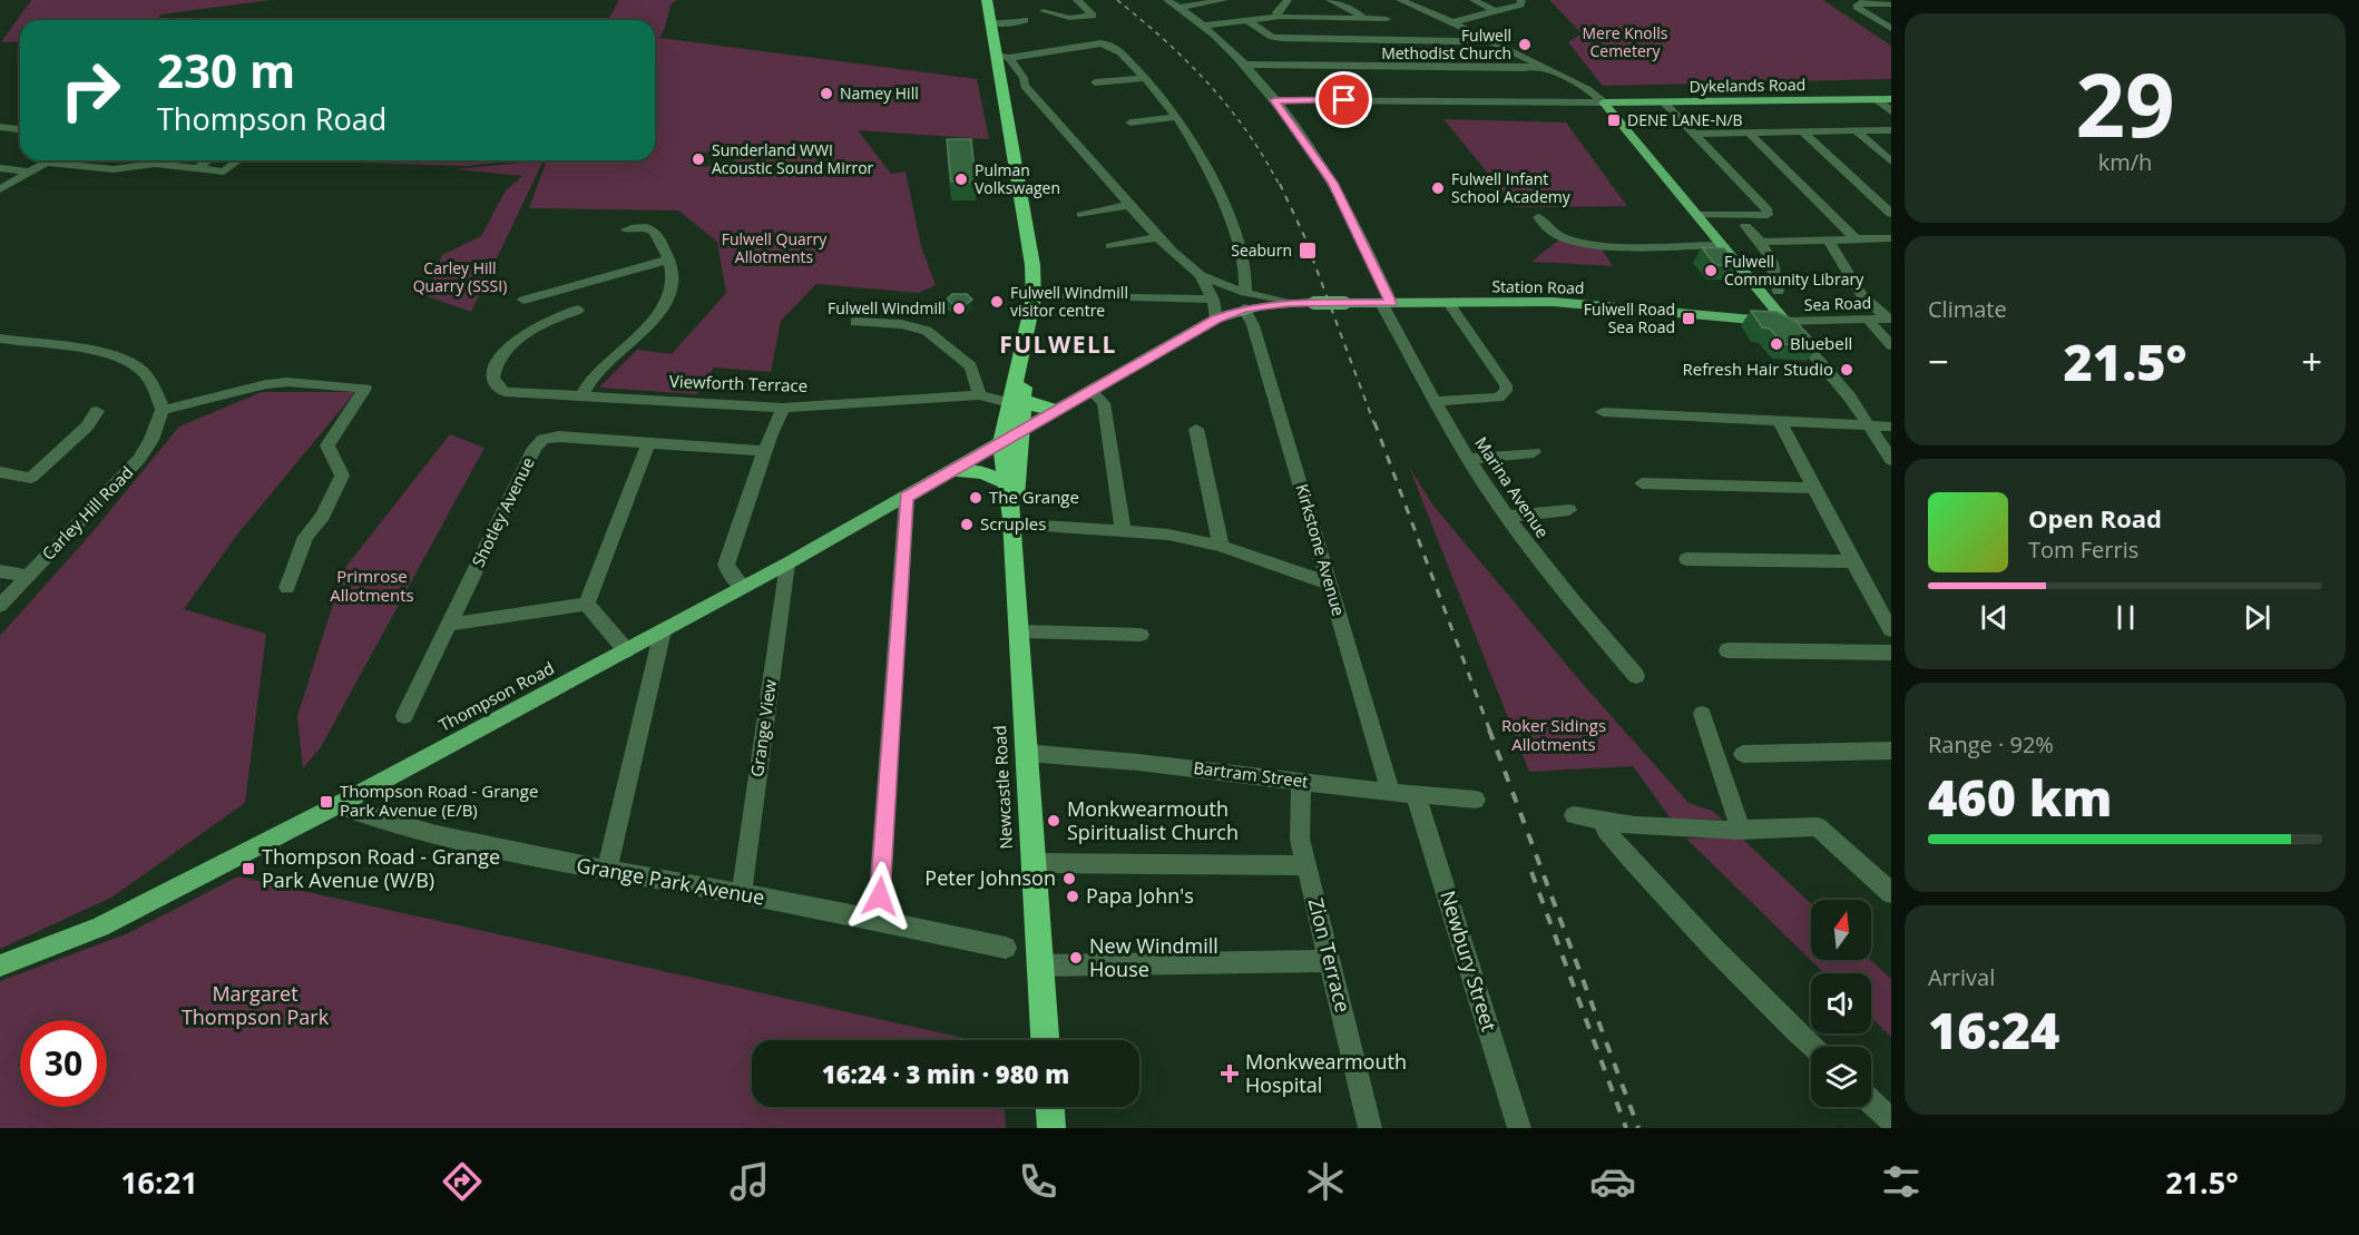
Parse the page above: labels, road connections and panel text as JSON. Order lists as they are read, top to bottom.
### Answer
{
  "streets": {
    "highway": ["Newcastle Road"],
    "main road": ["Dykelands Road", "Station Road", "Thompson Road"],
    "street": [
      "Sea Road",
      "Viewforth Terrace",
      "Marina Avenue",
      "Shotley Avenue",
      "Carley Hill Road",
      "Kirkstone Avenue",
      "Grange View",
      "Bartram Street",
      "Grange Park Avenue",
      "Zion Terrace",
      "Newbury Street"
    ]
  },
  "crossings": [
    ["Station Road", "Sea Road"],
    ["Station Road", "Marina Avenue"],
    ["Station Road", "Kirkstone Avenue"],
    ["Station Road", "Thompson Road"],
    ["Viewforth Terrace", "Newcastle Road"],
    ["Kirkstone Avenue", "Bartram Street"],
    ["Thompson Road", "Grange View"],
    ["Thompson Road", "Newcastle Road"],
    ["Thompson Road", "Grange Park Avenue"],
    ["Grange View", "Grange Park Avenue"],
    ["Bartram Street", "Newcastle Road"],
    ["Bartram Street", "Zion Terrace"],
    ["Bartram Street", "Newbury Street"]
  ],
  "districts": ["FULWELL"],
  "parks": [
    "Mere Knolls Cemetery",
    "Fulwell Quarry Allotments",
    "Carley Hill Quarry (SSSI)",
    "Primrose Allotments",
    "Roker Sidings Allotments",
    "Margaret Thompson Park"
  ],
  "places": {
    "other": [
      "Fulwell Methodist Church",
      "Namey Hill",
      "Sunderland WWI Acoustic Sound Mirror",
      "Pulman Volkswagen",
      "Fulwell Infant School Academy",
      "Fulwell Community Library",
      "Fulwell Windmill visitor centre",
      "Fulwell Windmill",
      "Bluebell",
      "Refresh Hair Studio",
      "The Grange",
      "Scruples",
      "Monkwearmouth Spiritualist Church",
      "Peter Johnson",
      "Papa John's",
      "New Windmill House"
    ],
    "transit": [
      "DENE LANE-N/B",
      "Seaburn",
      "Fulwell Road Sea Road",
      "Thompson Road - Grange Park Avenue (E/B)",
      "Thompson Road - Grange Park Avenue (W/B)"
    ],
    "health": ["Monkwearmouth Hospital"]
  },
  "north": "top",
  "page": {
    "tile": [
      ["29", "km/h"],
      "Climate",
      ["Range · 92%", "460 km"],
      ["Arrival", "16:24"]
    ],
    "turn": ["230 m", "Thompson Road"],
    "heat": ["−", "21.5°", "+"],
    "song": ["Open Road", "Tom Ferris"],
    "limit": "30",
    "trip": "16:24 · 3 min · 980 m",
    "tabs": ["16:21", "21.5°"]
  }
}
